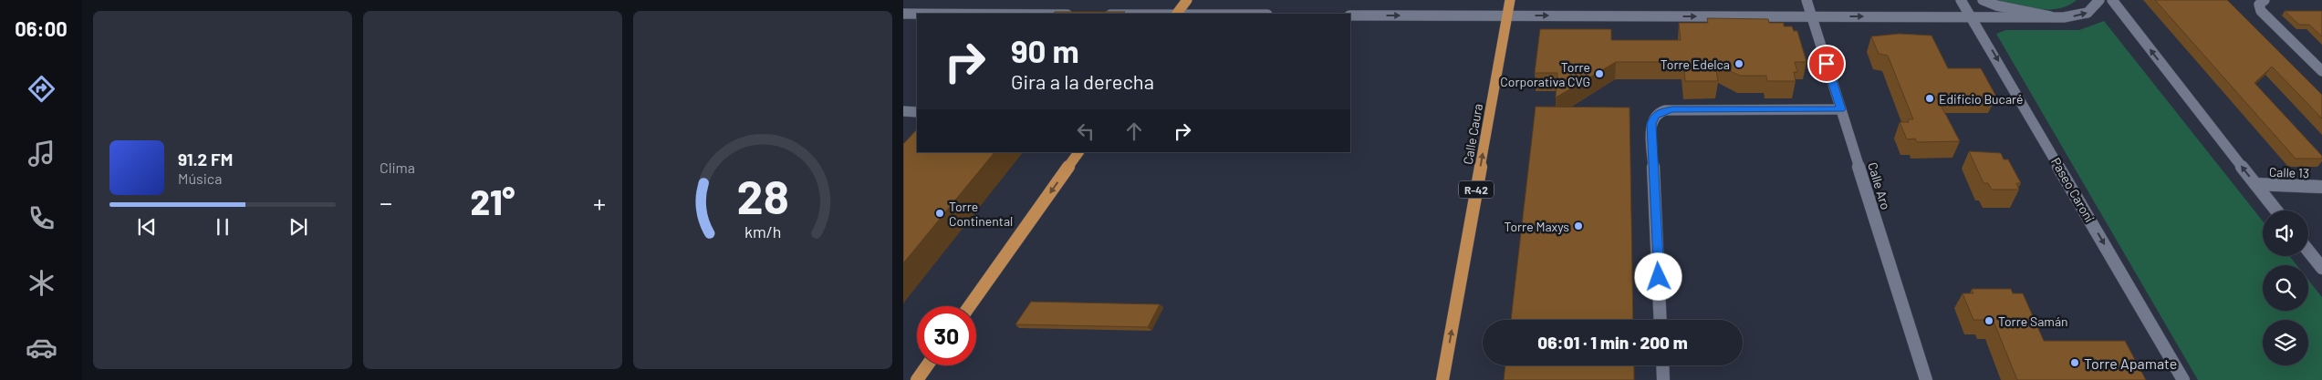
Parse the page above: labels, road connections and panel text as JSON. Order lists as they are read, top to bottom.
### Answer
{
  "streets": {
    "main road": ["Calle Caura", "R-42"],
    "street": ["Calle 13", "Calle Aro", "Paseo Caroní"]
  },
  "one_way": ["Calle Caura", "Paseo Caroní"],
  "places": [
    "Torre Edelca",
    "Torre Corporativa CVG",
    "Edificio Bucaré",
    "Torre Continental",
    "Torre Maxys",
    "Torre Samán",
    "Torre Apamate"
  ],
  "page": {
    "tabs": "06:00",
    "tile": "Clima",
    "turn": ["90 m", "Gira a la derecha"],
    "song": ["91.2 FM", "Música"],
    "heat": ["−", "21°", "+"],
    "limit": "30",
    "trip": "06:01 · 1 min · 200 m",
    "gauge": ["28", "km/h"]
  }
}
